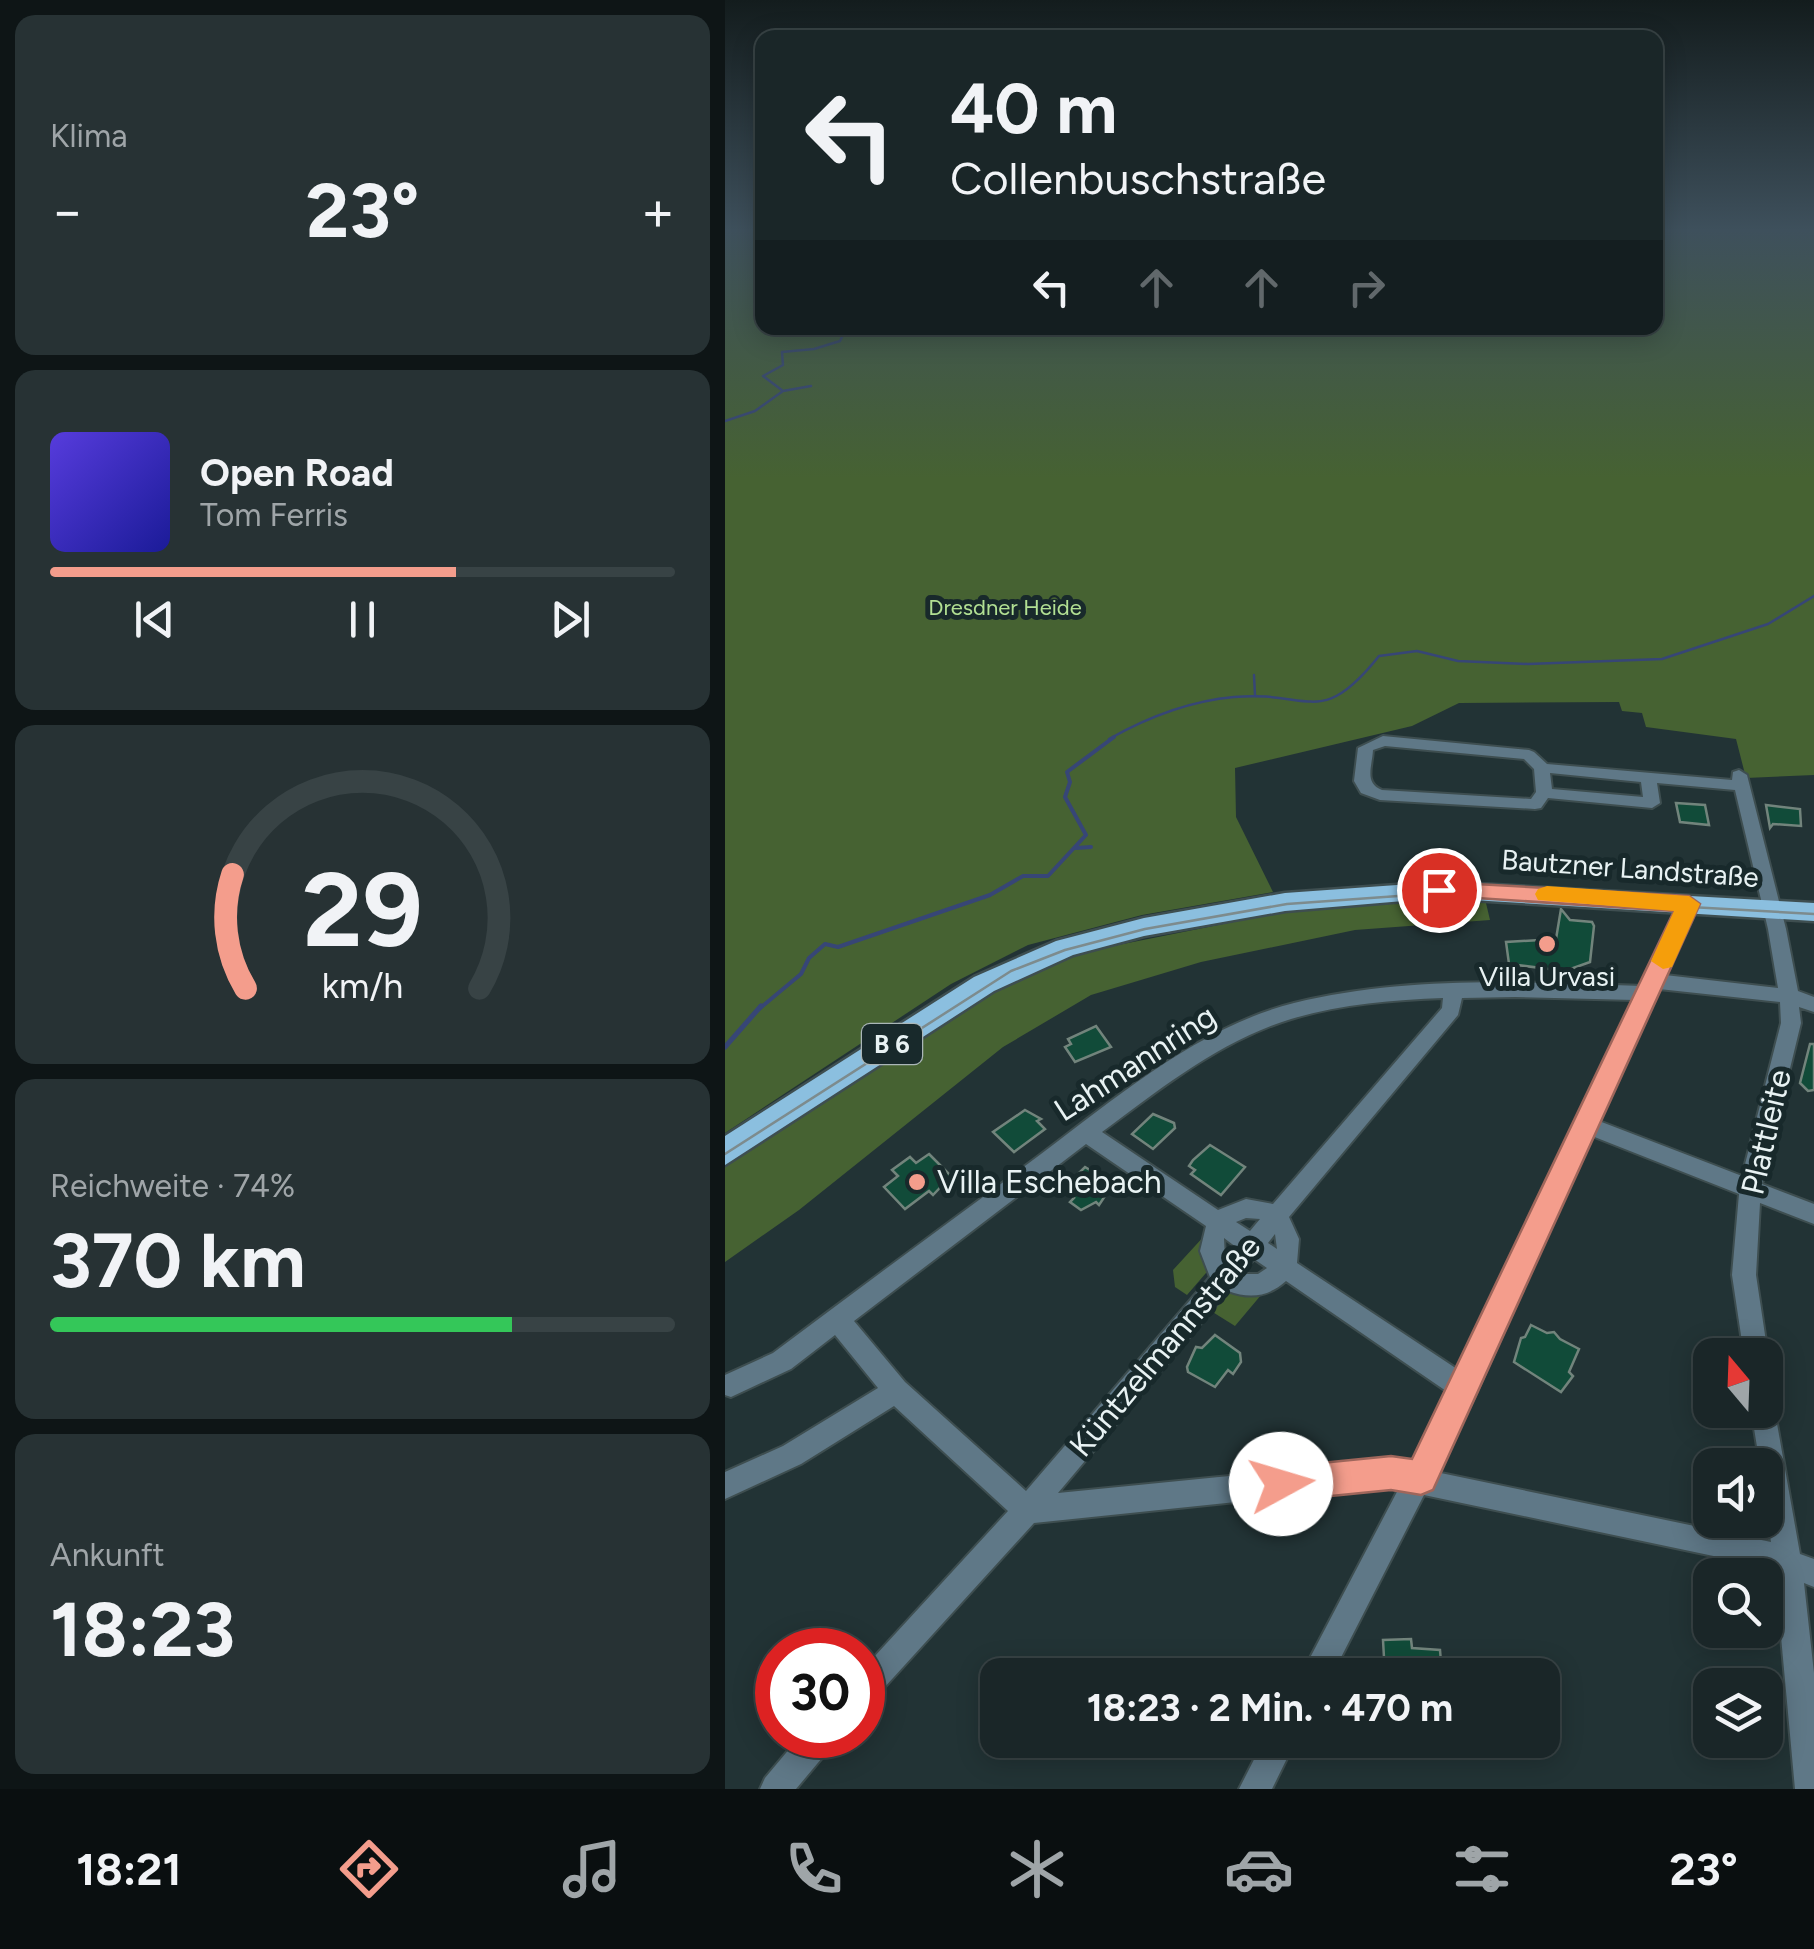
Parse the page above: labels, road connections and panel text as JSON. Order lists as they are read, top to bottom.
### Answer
{
  "streets": {
    "main road": ["Bautzner Landstraße", "B 6"],
    "street": ["Lahmannring", "Plattleite", "Küntzelmannstraße"]
  },
  "crossings": [
    ["Bautzner Landstraße", "Plattleite"],
    ["Lahmannring", "Plattleite"],
    ["Lahmannring", "Küntzelmannstraße"]
  ],
  "parks": ["Dresdner Heide"],
  "places": ["Villa Urvasi", "Villa Eschebach"],
  "north": "top",
  "page": {
    "tile": [
      "Klima",
      ["Reichweite · 74%", "370 km"],
      ["Ankunft", "18:23"]
    ],
    "turn": ["40 m", "Collenbuschstraße"],
    "heat": ["−", "23°", "+"],
    "song": ["Open Road", "Tom Ferris"],
    "limit": "30",
    "trip": "18:23 · 2 Min. · 470 m",
    "tabs": ["18:21", "23°"],
    "gauge": ["29", "km/h"]
  }
}
